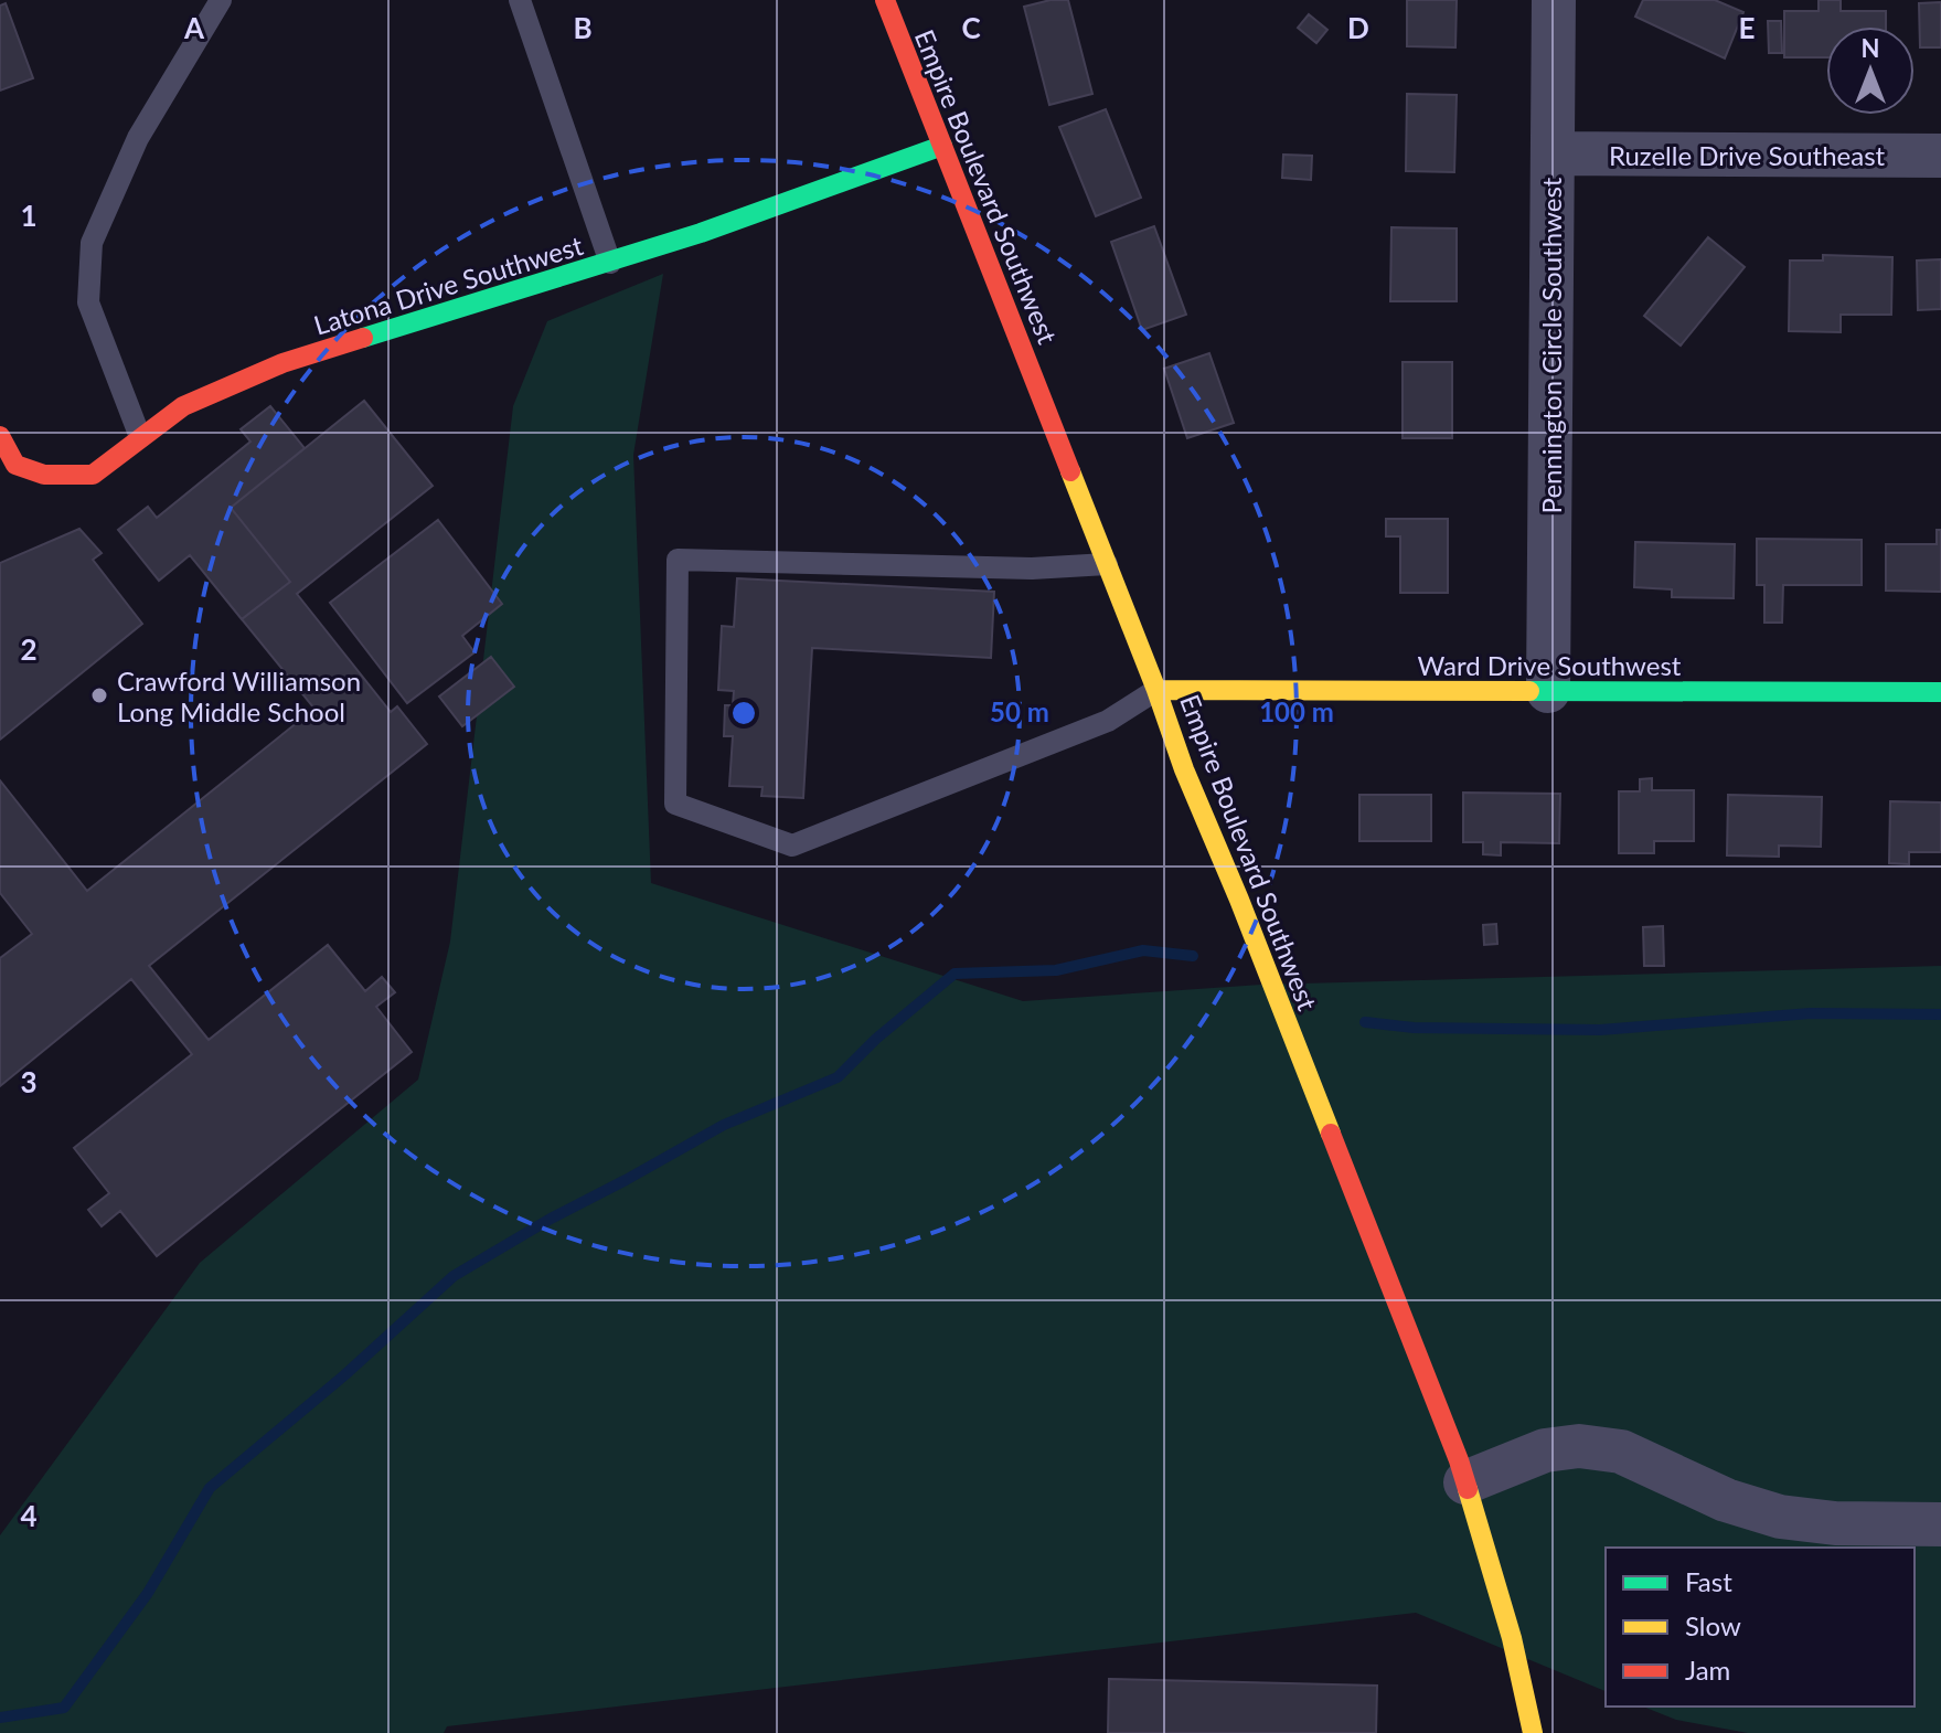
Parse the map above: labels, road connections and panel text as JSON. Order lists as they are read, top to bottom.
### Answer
{
  "streets": {
    "street": [
      "Ruzelle Drive Southeast",
      "Empire Boulevard Southwest",
      "Latona Drive Southwest",
      "Pennington Circle Southwest",
      "Ward Drive Southwest"
    ]
  },
  "crossings": [
    ["Ruzelle Drive Southeast", "Pennington Circle Southwest"],
    ["Empire Boulevard Southwest", "Latona Drive Southwest"],
    ["Empire Boulevard Southwest", "Ward Drive Southwest"],
    ["Pennington Circle Southwest", "Ward Drive Southwest"]
  ],
  "places": ["Crawford Williamson Long Middle School"],
  "legend": ["Fast", "Slow", "Jam"],
  "north": "top",
  "grid": {
    "columns": [
      "A",
      "B",
      "C",
      "D",
      "E"
    ],
    "rows": [
      "1",
      "2",
      "3",
      "4"
    ]
  },
  "rings": ["50 m", "100 m"]
}
